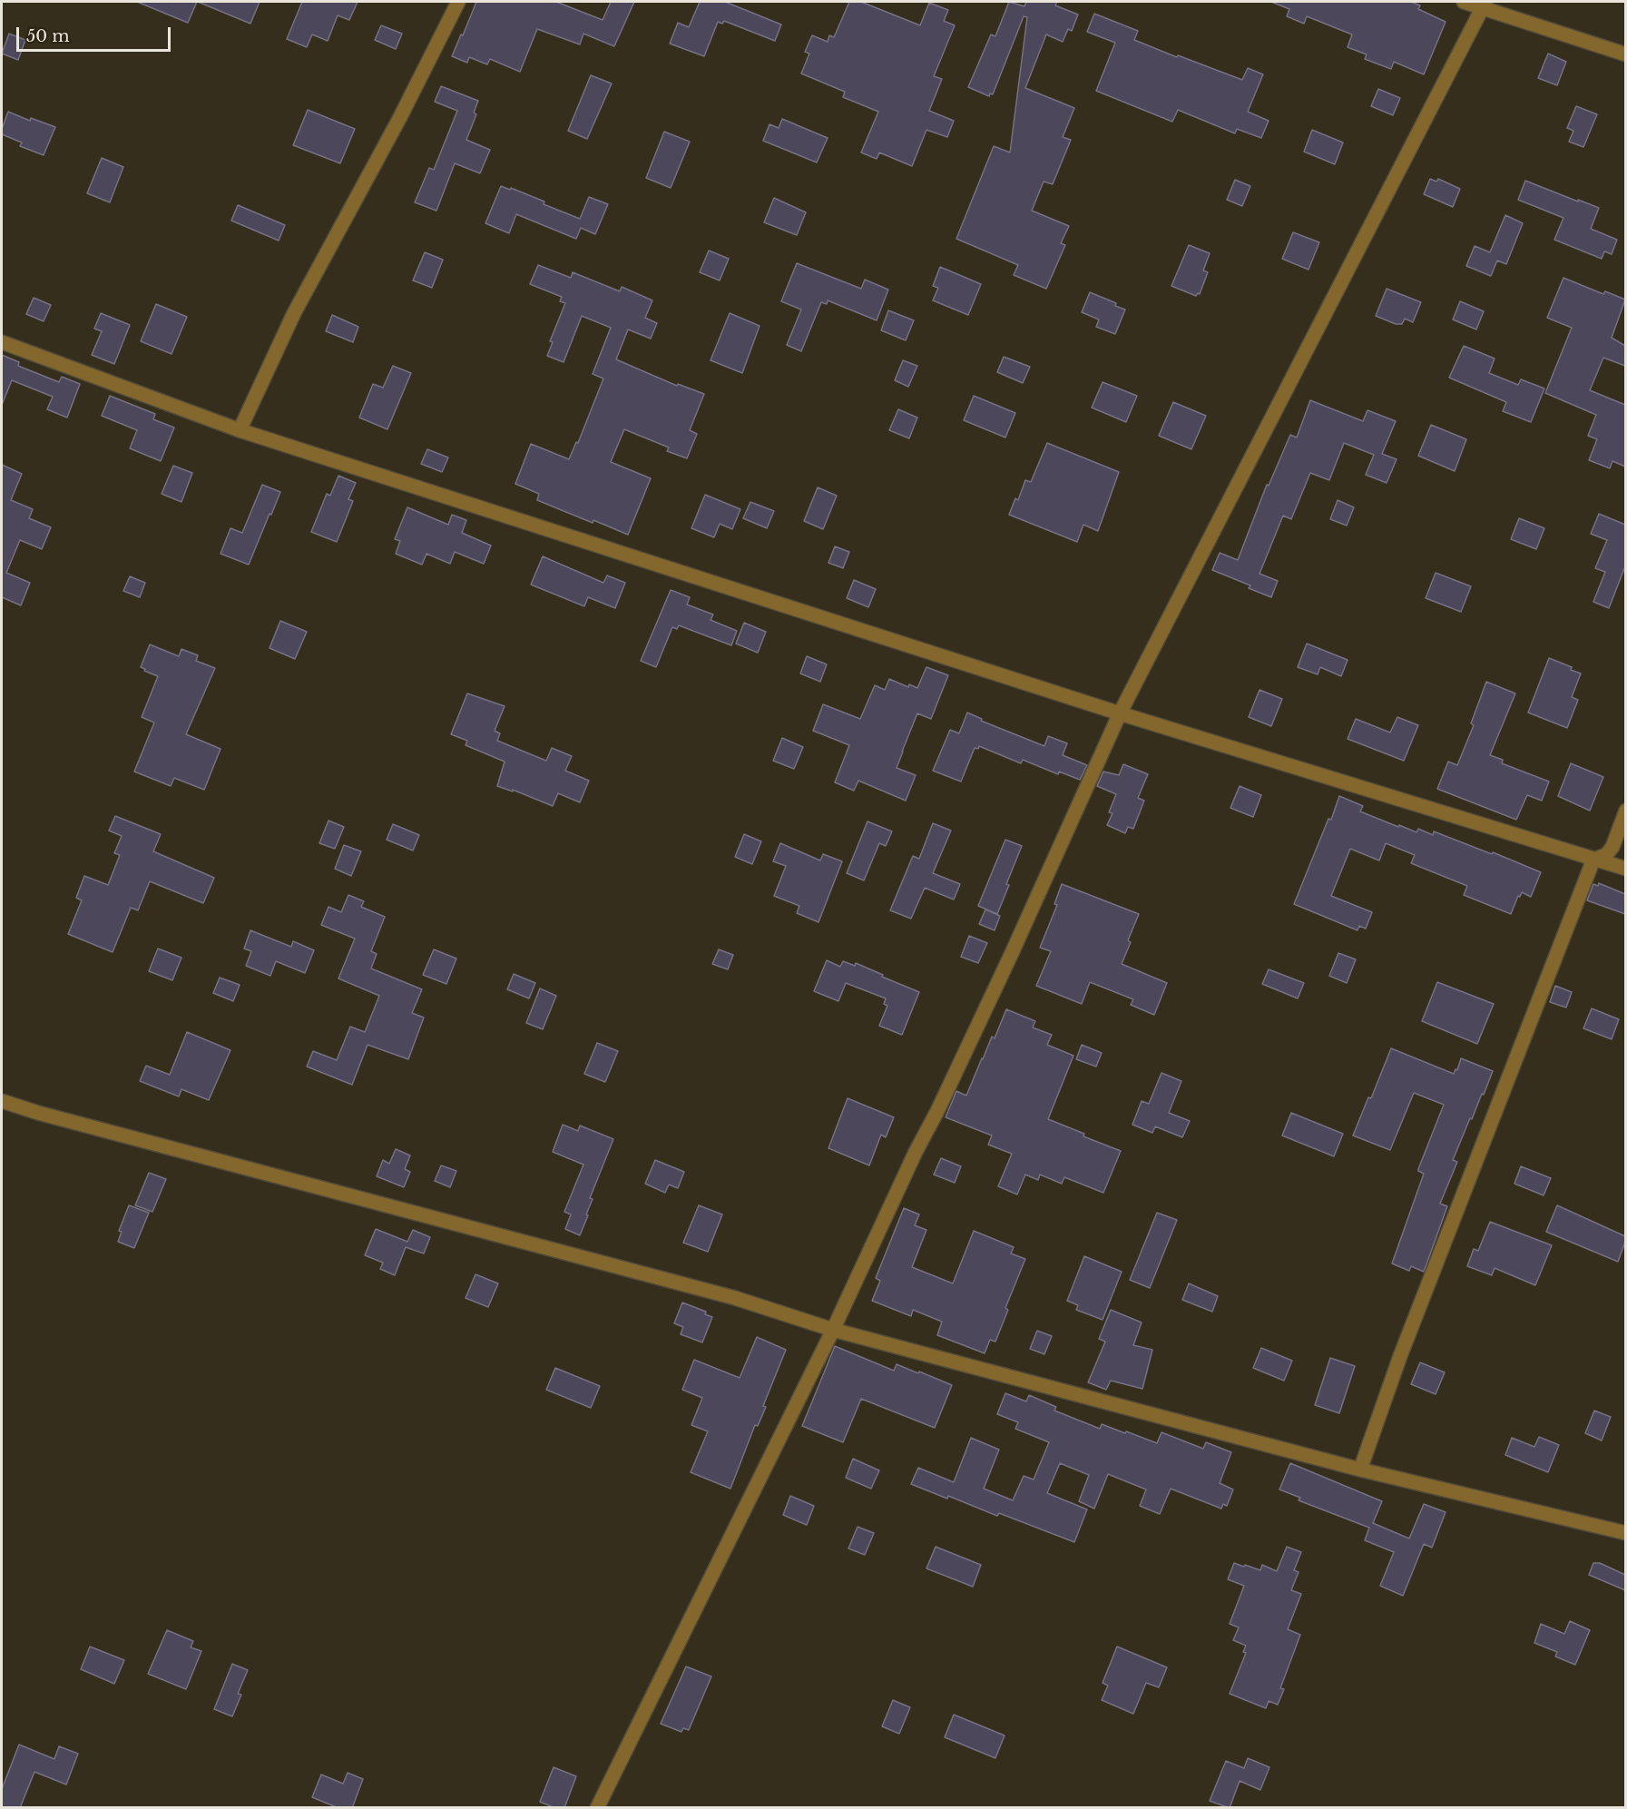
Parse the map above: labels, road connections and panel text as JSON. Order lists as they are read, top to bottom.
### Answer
{
  "scale_bar": "50 m"
}
